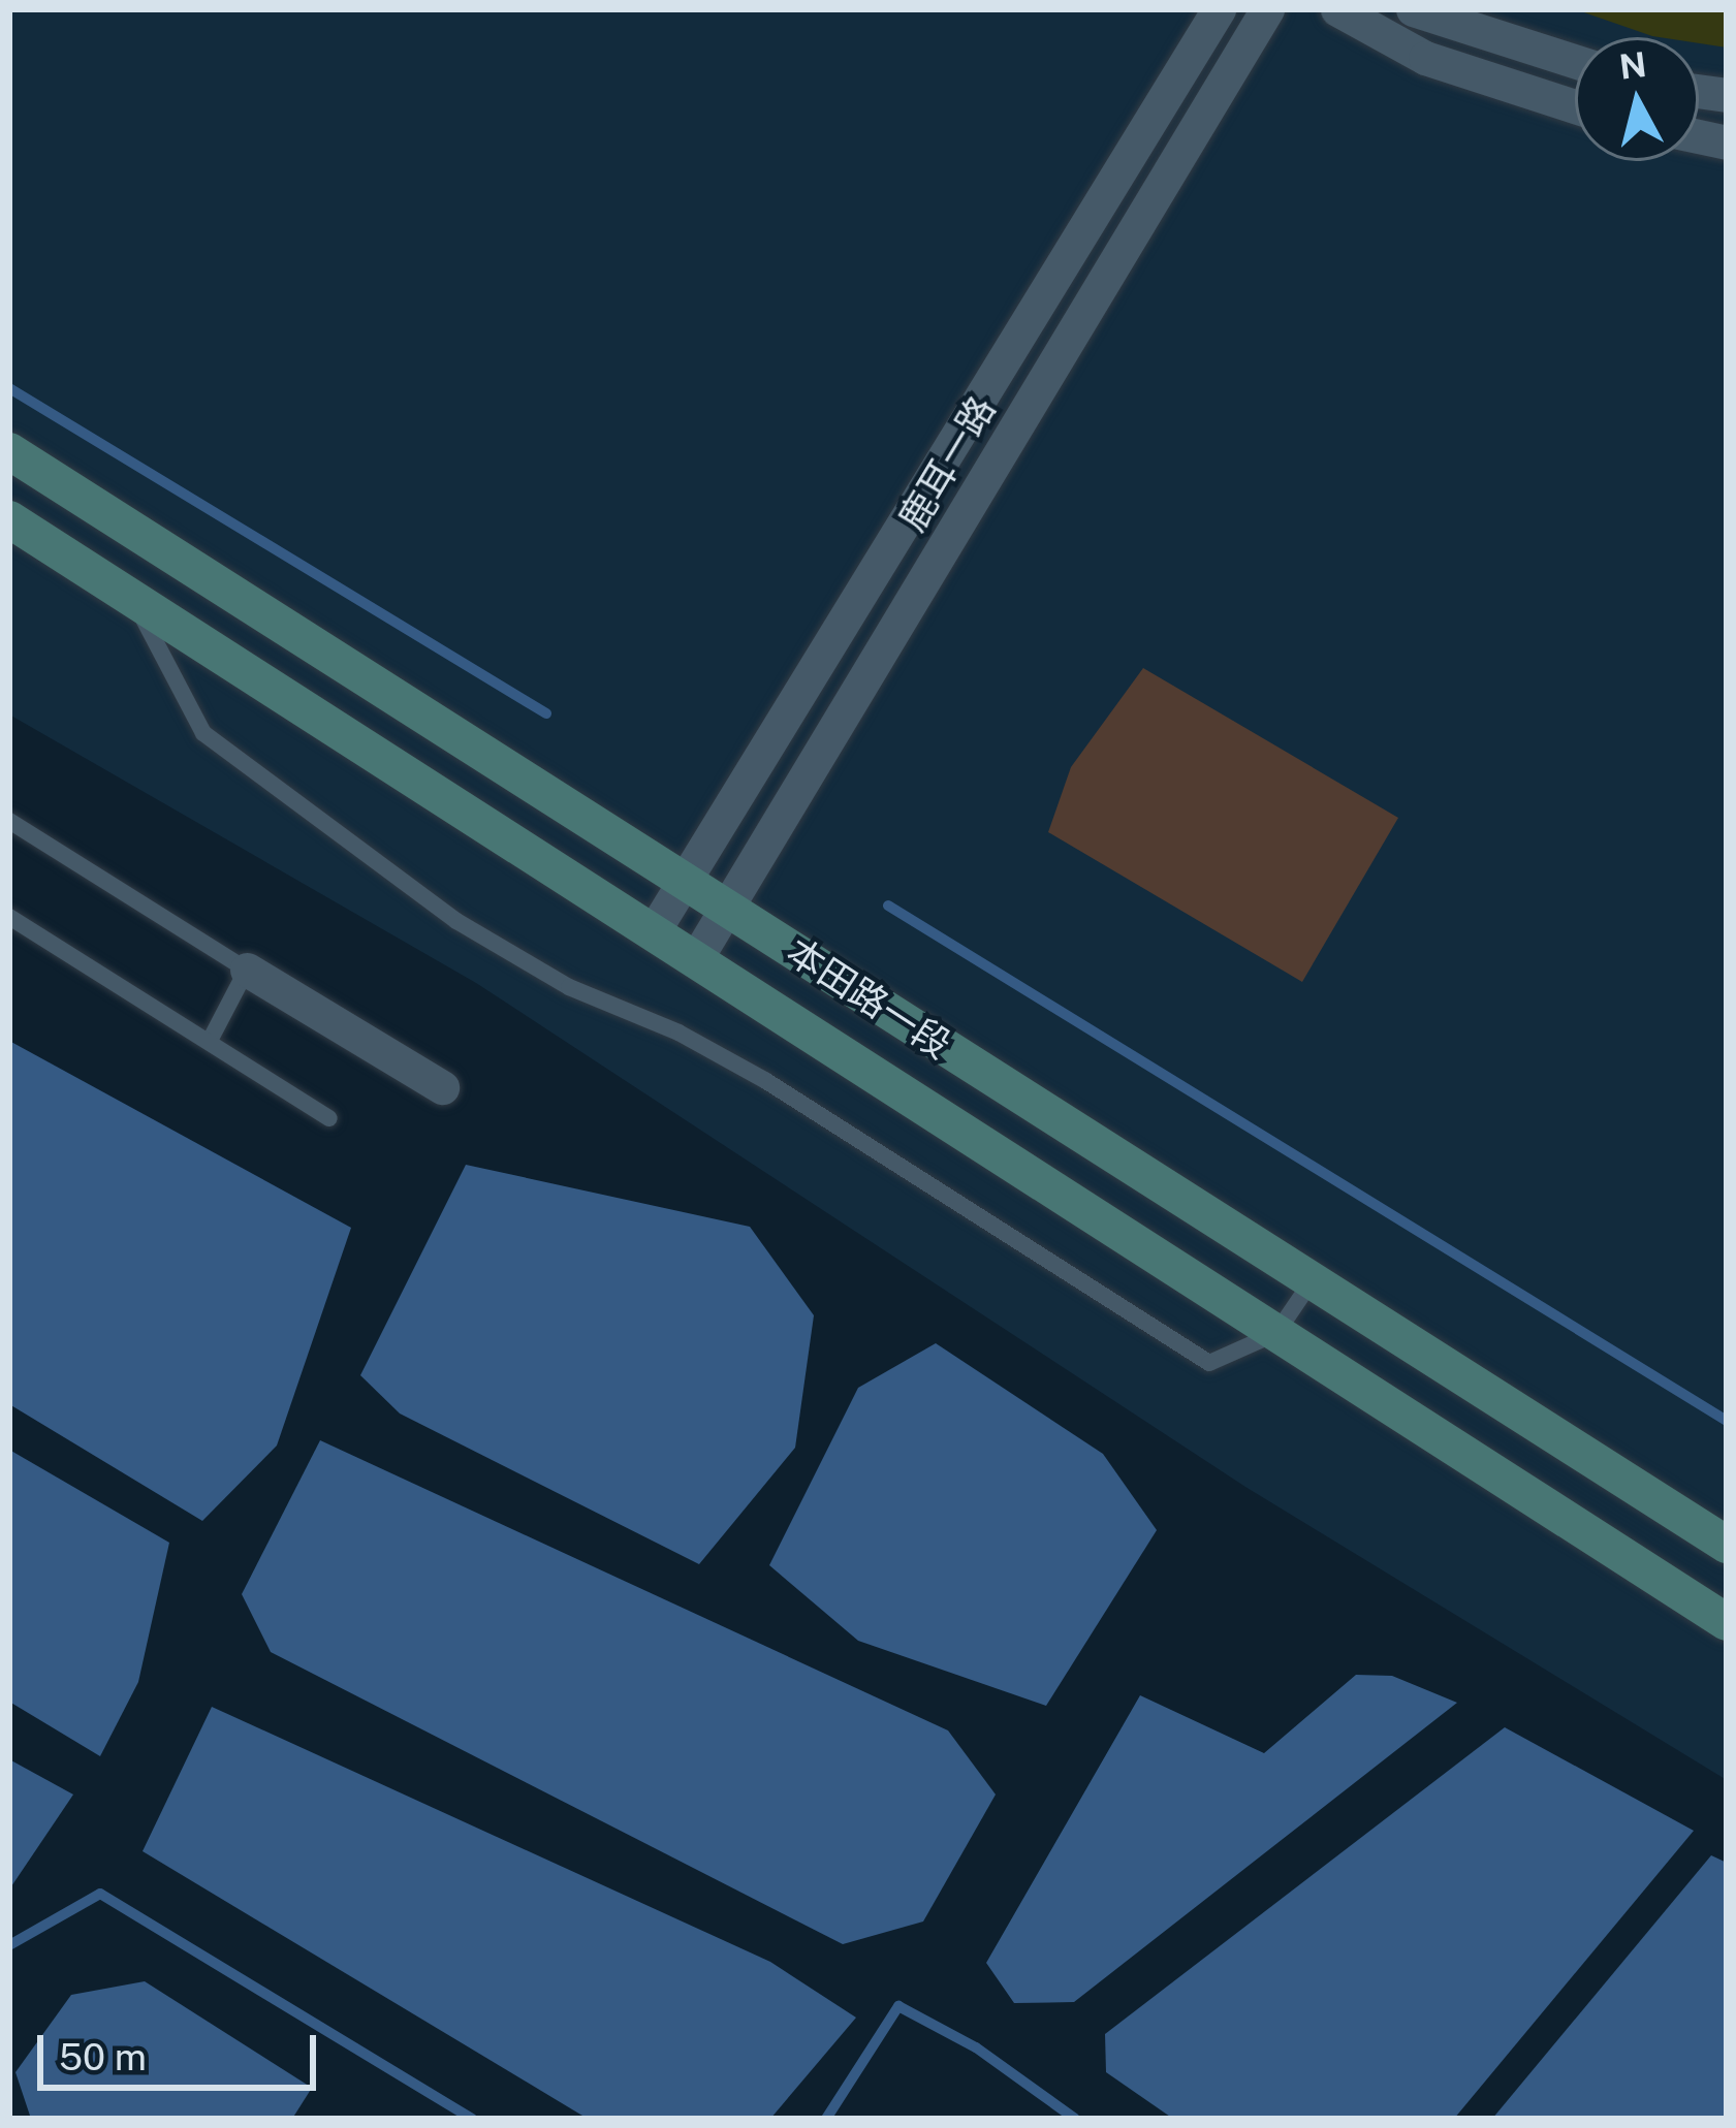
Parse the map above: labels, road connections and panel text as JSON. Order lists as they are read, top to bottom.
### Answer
{
  "streets": {
    "street": ["鹿耳一路", "本田路一段"]
  },
  "crossings": [
    ["鹿耳一路", "本田路一段"]
  ],
  "scale_bar": "50 m",
  "north": "top"
}
